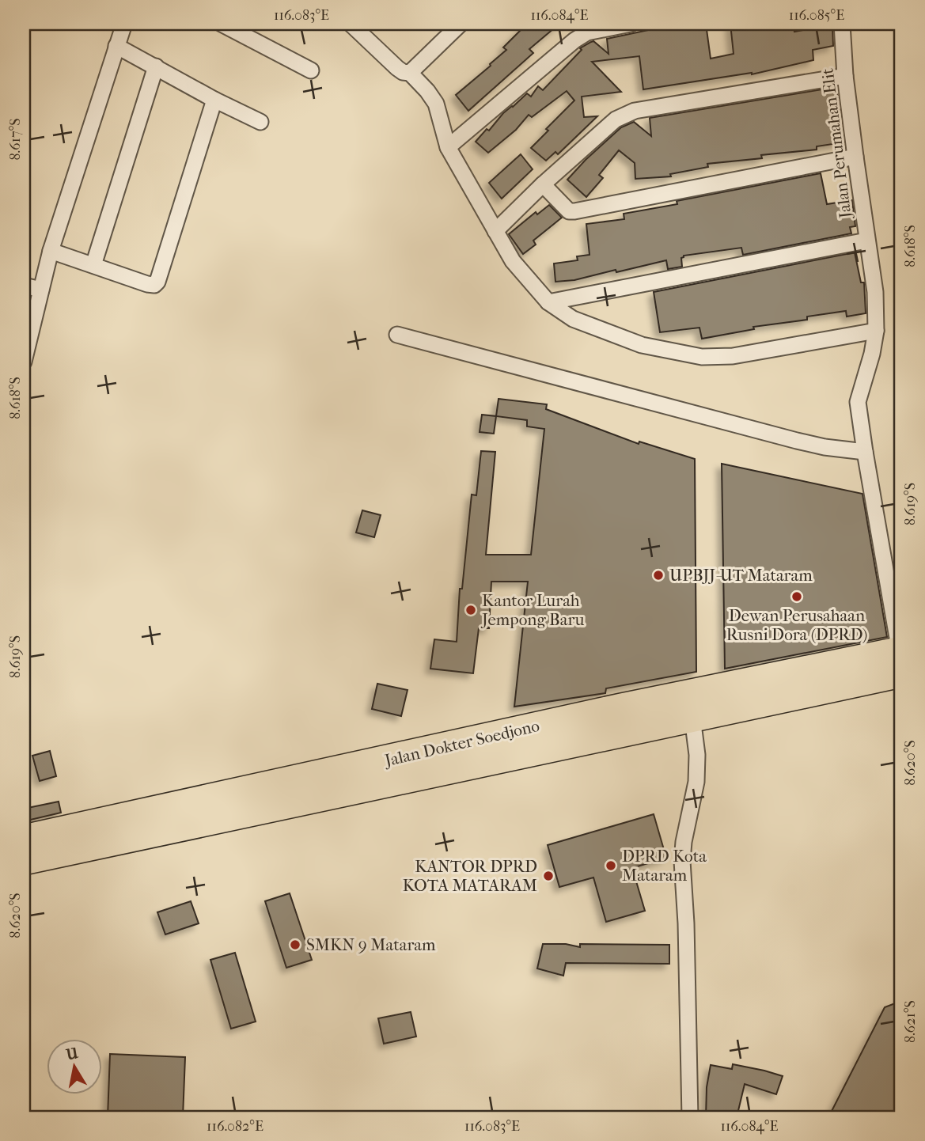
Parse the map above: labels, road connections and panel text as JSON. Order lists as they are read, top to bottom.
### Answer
{
  "streets": {
    "highway": ["Jalan Dokter Soedjono"],
    "street": ["Jalan Perumahan Elit"]
  },
  "crossings": [
    ["Jalan Perumahan Elit", "Jalan Dokter Soedjono"]
  ],
  "places": [
    "UPBJJ-UT Mataram",
    "Dewan Perusahaan Rusni Dora (DPRD)",
    "Kantor Lurah Jempong Baru",
    "DPRD Kota Mataram",
    "KANTOR DPRD KOTA MATARAM",
    "SMKN 9 Mataram"
  ],
  "north": "top",
  "coordinates": [
    "116.083°E",
    "116.084°E",
    "116.085°E",
    "8.617°S",
    "8.618°S",
    "8.619°S",
    "8.620°S",
    "8.621°S",
    "116.082°E"
  ]
}
